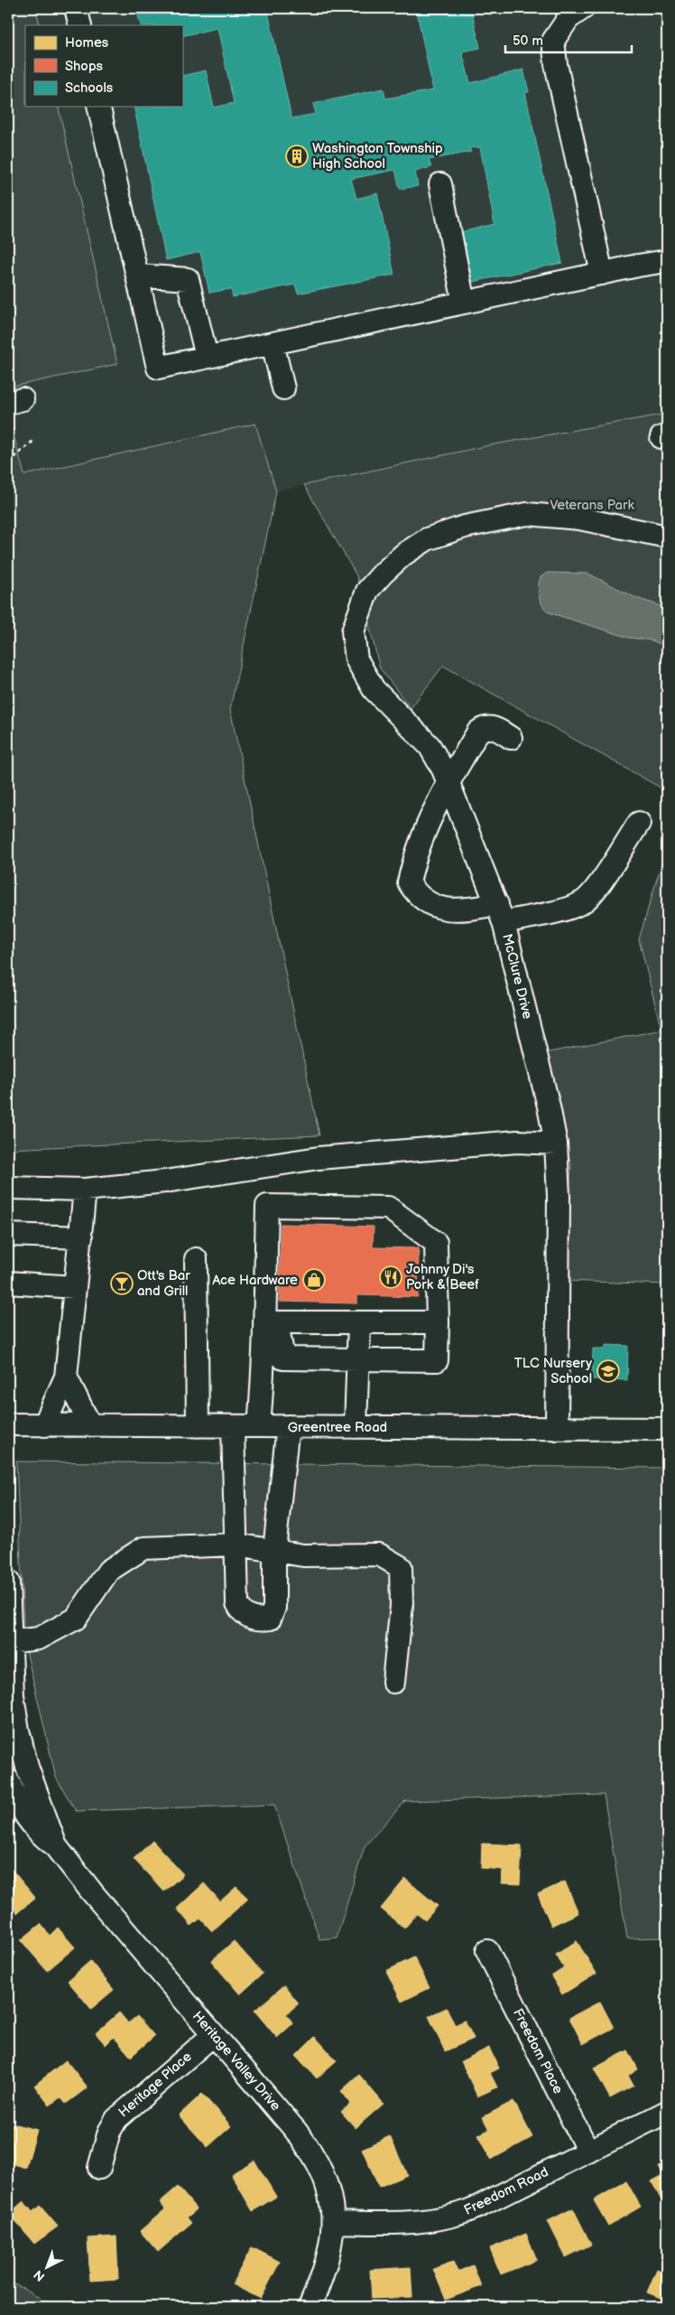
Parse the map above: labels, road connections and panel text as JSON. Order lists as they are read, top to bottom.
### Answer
{
  "streets": {
    "street": [
      "McClure Drive",
      "Greentree Road",
      "Freedom Place",
      "Heritage Valley Drive",
      "Heritage Place",
      "Freedom Road"
    ]
  },
  "crossings": [
    ["McClure Drive", "Greentree Road"],
    ["Freedom Place", "Freedom Road"],
    ["Heritage Valley Drive", "Heritage Place"],
    ["Heritage Valley Drive", "Freedom Road"]
  ],
  "parks": ["Veterans Park"],
  "places": {
    "building": ["Washington Township High School"],
    "restaurant": ["Johnny Di's Pork & Beef"],
    "shop": ["Ace Hardware"],
    "bar": ["Ott's Bar and Grill"],
    "school or university": ["TLC Nursery School"]
  },
  "legend": ["Homes", "Shops", "Schools"],
  "scale_bar": "50 m",
  "north": "bottom left"
}
